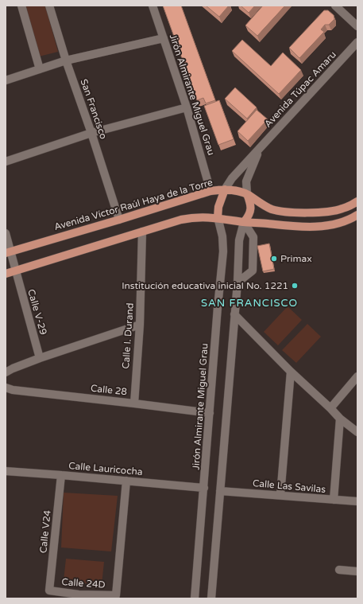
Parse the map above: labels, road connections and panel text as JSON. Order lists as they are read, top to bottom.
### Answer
{
  "streets": {
    "main road": ["Avenida Víctor Raúl Haya de la Torre"],
    "street": [
      "Avenida Túpac Amaru",
      "Jirón Almirante Miguel Grau",
      "San Francisco",
      "Calle V-29",
      "Calle I. Durand",
      "Calle 28",
      "Calle Lauricocha",
      "Calle Las Savilas",
      "Calle V24",
      "Calle 24D"
    ]
  },
  "crossings": [
    ["Avenida Túpac Amaru", "Jirón Almirante Miguel Grau"],
    ["Avenida Túpac Amaru", "Avenida Víctor Raúl Haya de la Torre"],
    ["Jirón Almirante Miguel Grau", "Avenida Víctor Raúl Haya de la Torre"],
    ["Jirón Almirante Miguel Grau", "Calle 28"],
    ["Jirón Almirante Miguel Grau", "Calle Lauricocha"],
    ["San Francisco", "Avenida Víctor Raúl Haya de la Torre"],
    ["Avenida Víctor Raúl Haya de la Torre", "Calle V-29"],
    ["Calle I. Durand", "Calle 28"],
    ["Calle Lauricocha", "Calle V24"],
    ["Calle Lauricocha", "Calle 24D"],
    ["Calle V24", "Calle 24D"]
  ],
  "districts": ["SAN FRANCISCO"],
  "places": ["Primax", "Institución educativa inicial No. 1221"]
}
